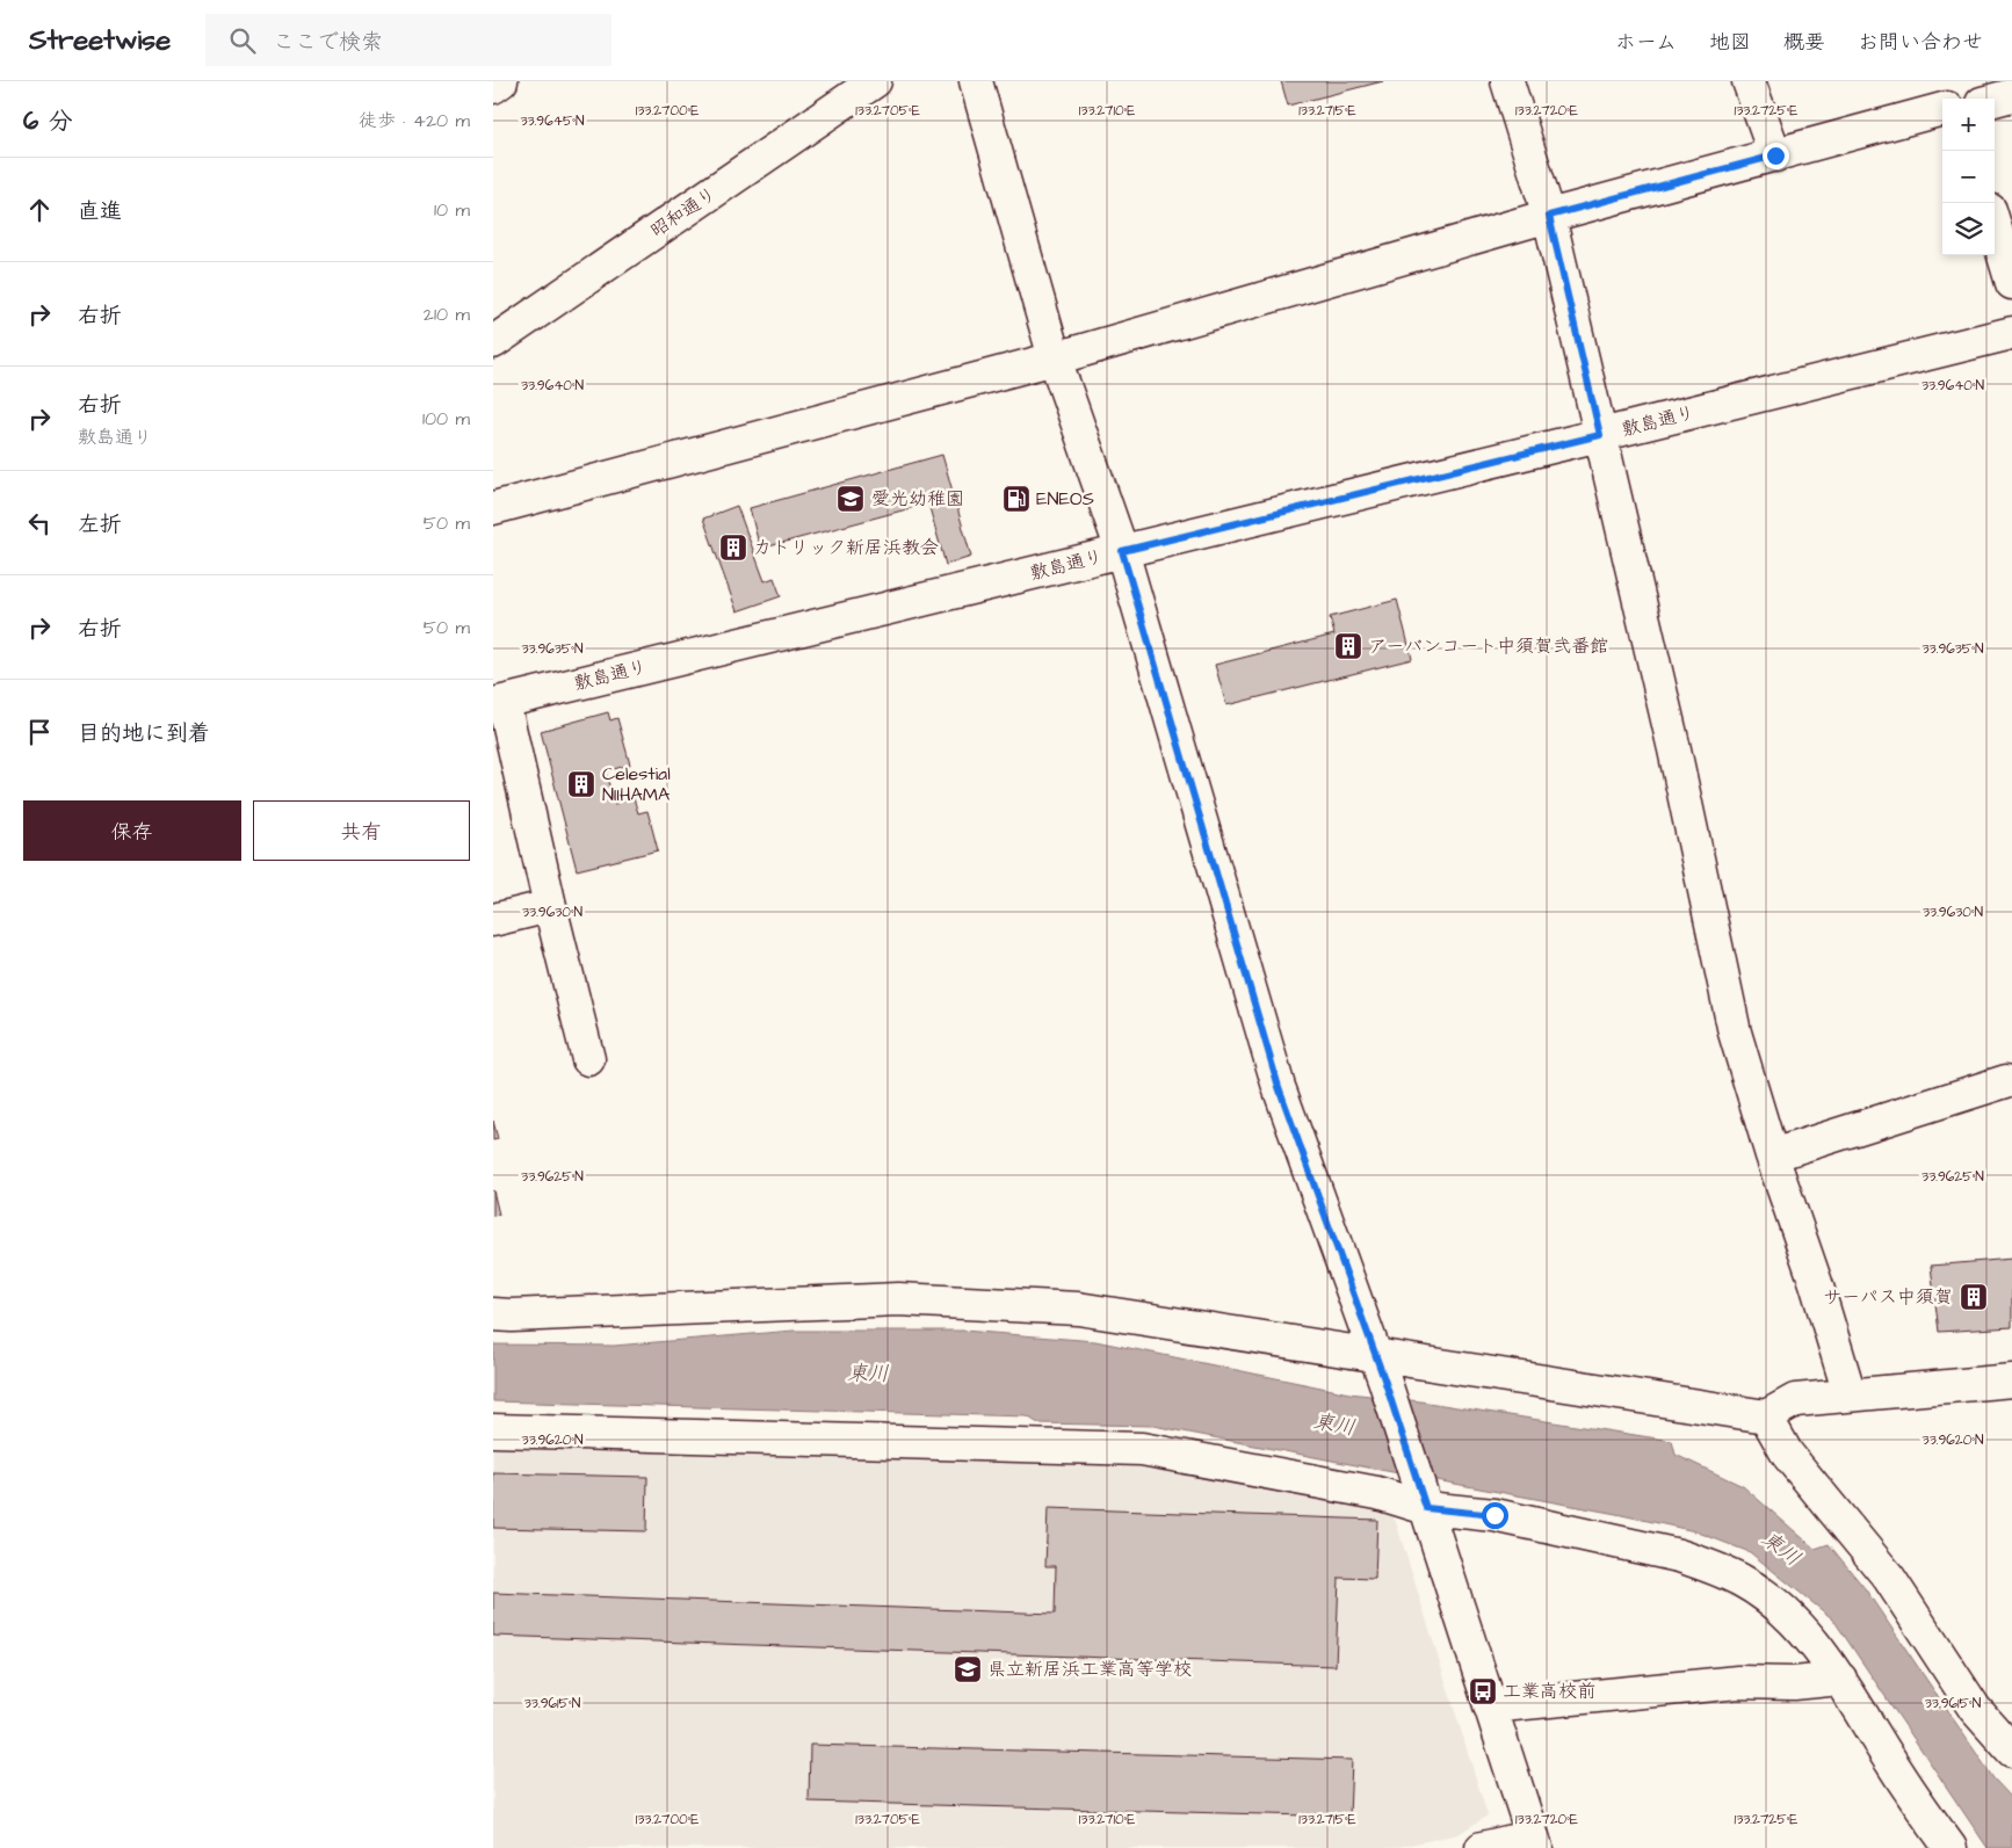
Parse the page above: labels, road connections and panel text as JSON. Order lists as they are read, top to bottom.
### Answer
{
  "streets": {
    "street": ["昭和通り", "敷島通り"]
  },
  "water": ["東川"],
  "places": {
    "school or university": ["愛光幼稚園", "県立新居浜工業高等学校"],
    "fuel station": ["ENEOS"],
    "building": [
      "カトリック新居浜教会",
      "アーバンコート中須賀弐番館",
      "Celestial NIIHAMA",
      "サーパス中須賀"
    ],
    "bus stop": ["工業高校前"]
  },
  "page": {
    "header": "Streetwise",
    "search": "ここで検索",
    "nav": [
      "ホーム",
      "地図",
      "概要",
      "お問い合わせ"
    ],
    "heading": ["6 分", "徒歩 · 420 m"],
    "map_buttons": ["+", "−"],
    "list": [
      ["直進", "10 m"],
      ["右折", "210 m"],
      ["右折", "敷島通り", "100 m"],
      ["左折", "50 m"],
      ["右折", "50 m"],
      "目的地に到着"
    ],
    "buttons": ["保存", "共有"]
  },
  "coordinates": [
    "133.2700°E",
    "133.2705°E",
    "133.2710°E",
    "133.2715°E",
    "133.2720°E",
    "133.2725°E",
    "33.9645°N",
    "33.9640°N",
    "33.9635°N",
    "33.9630°N",
    "33.9625°N",
    "33.9620°N",
    "33.9615°N"
  ]
}
